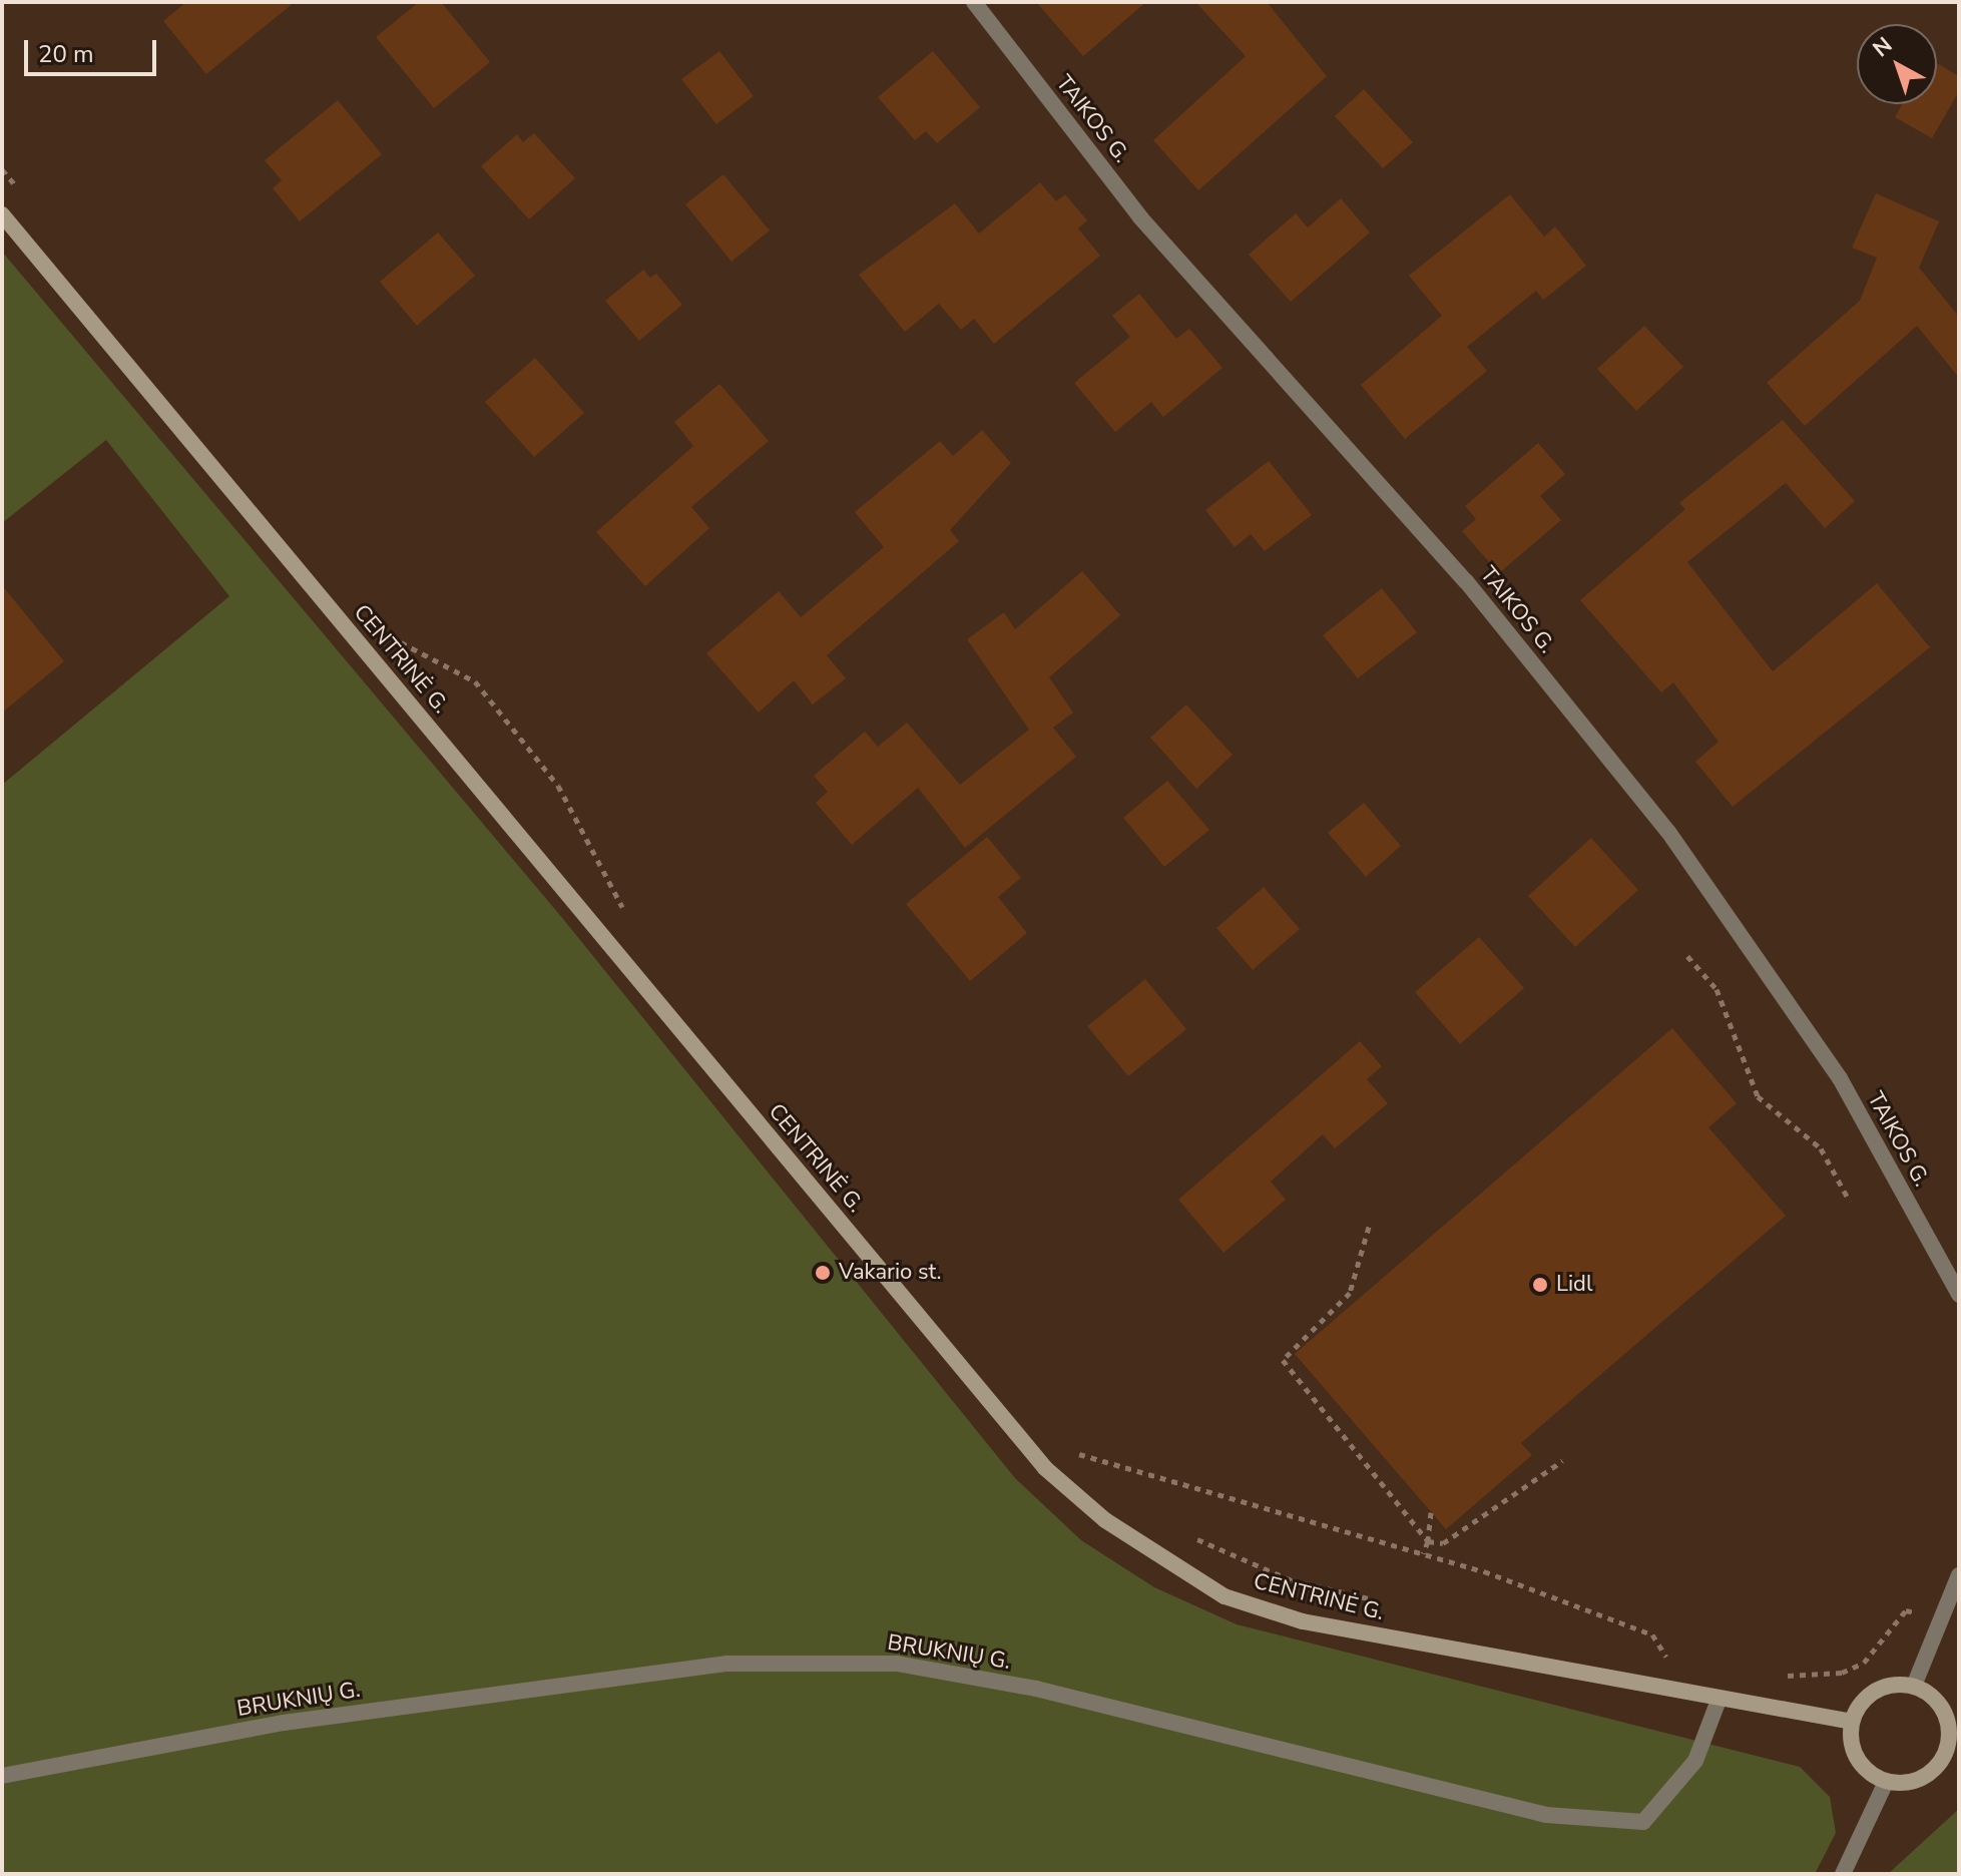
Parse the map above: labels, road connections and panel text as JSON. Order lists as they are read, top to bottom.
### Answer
{
  "streets": {
    "main road": ["CENTRINĖ G."],
    "street": ["TAIKOS G.", "BRUKNIŲ G."]
  },
  "crossings": [
    ["CENTRINĖ G.", "BRUKNIŲ G."]
  ],
  "places": ["Vakario st.", "Lidl"],
  "scale_bar": "20 m",
  "north": "top left"
}
